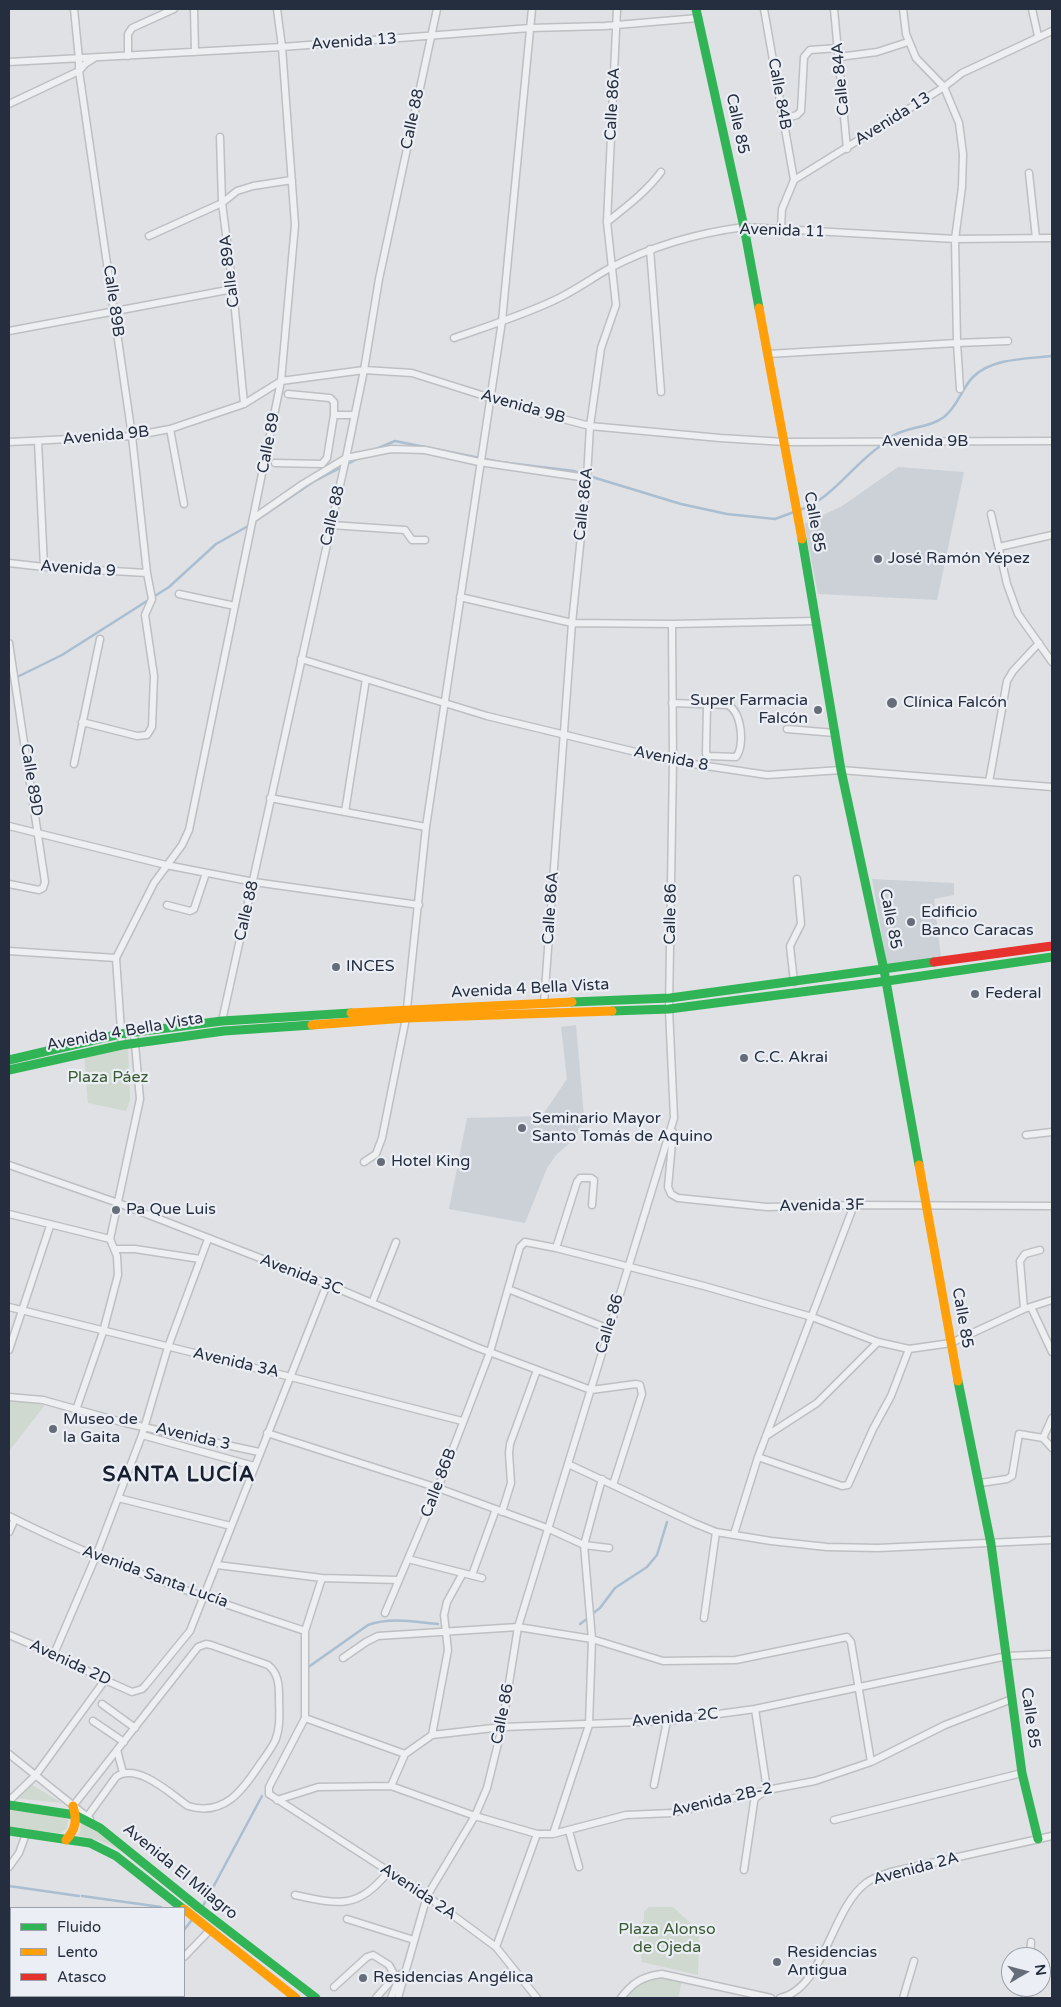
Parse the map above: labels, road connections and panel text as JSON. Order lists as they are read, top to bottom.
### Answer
{
  "streets": {
    "street": [
      "Avenida 13",
      "Calle 84A",
      "Calle 84B",
      "Calle 86A",
      "Calle 88",
      "Calle 85",
      "Avenida 11",
      "Calle 89A",
      "Calle 89B",
      "Avenida 9B",
      "Calle 89",
      "Avenida 9",
      "Avenida 8",
      "Calle 89D",
      "Calle 86",
      "Avenida 4 Bella Vista",
      "Avenida 3F",
      "Avenida 3C",
      "Avenida 3A",
      "Avenida 3",
      "Calle 86B",
      "Avenida Santa Lucía",
      "Avenida 2D",
      "Avenida 2C",
      "Avenida 2B-2",
      "Avenida 2A",
      "Avenida El Milagro"
    ]
  },
  "crossings": [
    ["Avenida 13", "Calle 84A"],
    ["Avenida 13", "Calle 84B"],
    ["Avenida 13", "Calle 86A"],
    ["Avenida 13", "Calle 88"],
    ["Avenida 13", "Calle 85"],
    ["Avenida 13", "Calle 89B"],
    ["Avenida 13", "Calle 89"],
    ["Calle 86A", "Avenida 11"],
    ["Calle 86A", "Avenida 9B"],
    ["Calle 86A", "Avenida 8"],
    ["Calle 86A", "Avenida 4 Bella Vista"],
    ["Calle 88", "Avenida 9B"],
    ["Calle 88", "Avenida 8"],
    ["Calle 88", "Avenida 4 Bella Vista"],
    ["Calle 85", "Avenida 11"],
    ["Calle 85", "Avenida 9B"],
    ["Calle 85", "Avenida 8"],
    ["Calle 85", "Avenida 4 Bella Vista"],
    ["Calle 85", "Avenida 3F"],
    ["Calle 85", "Avenida 2C"],
    ["Calle 85", "Avenida 2B-2"],
    ["Calle 85", "Avenida 2A"],
    ["Calle 89A", "Avenida 9B"],
    ["Calle 89B", "Avenida 9B"],
    ["Calle 89B", "Avenida 9"],
    ["Avenida 9B", "Calle 89"],
    ["Avenida 8", "Calle 86"],
    ["Calle 86", "Avenida 4 Bella Vista"],
    ["Calle 86", "Avenida 3F"],
    ["Calle 86", "Avenida 3C"],
    ["Calle 86", "Avenida 2C"],
    ["Calle 86", "Avenida 2B-2"],
    ["Calle 86", "Avenida 2A"],
    ["Avenida 3C", "Calle 86B"],
    ["Avenida 3A", "Calle 86B"],
    ["Avenida Santa Lucía", "Avenida 2D"],
    ["Avenida 2B-2", "Avenida 2A"]
  ],
  "districts": ["SANTA LUCÍA"],
  "parks": ["Plaza Páez", "Plaza Alonso de Ojeda"],
  "places": [
    "José Ramón Yépez",
    "Clínica Falcón",
    "Super Farmacia Falcón",
    "Edificio Banco Caracas",
    "INCES",
    "Federal",
    "C.C. Akrai",
    "Seminario Mayor Santo Tomás de Aquino",
    "Hotel King",
    "Pa Que Luis",
    "Museo de la Gaita",
    "Residencias Antigua",
    "Residencias Angélica"
  ],
  "legend": ["Fluido", "Lento", "Atasco"],
  "north": "right"
}
